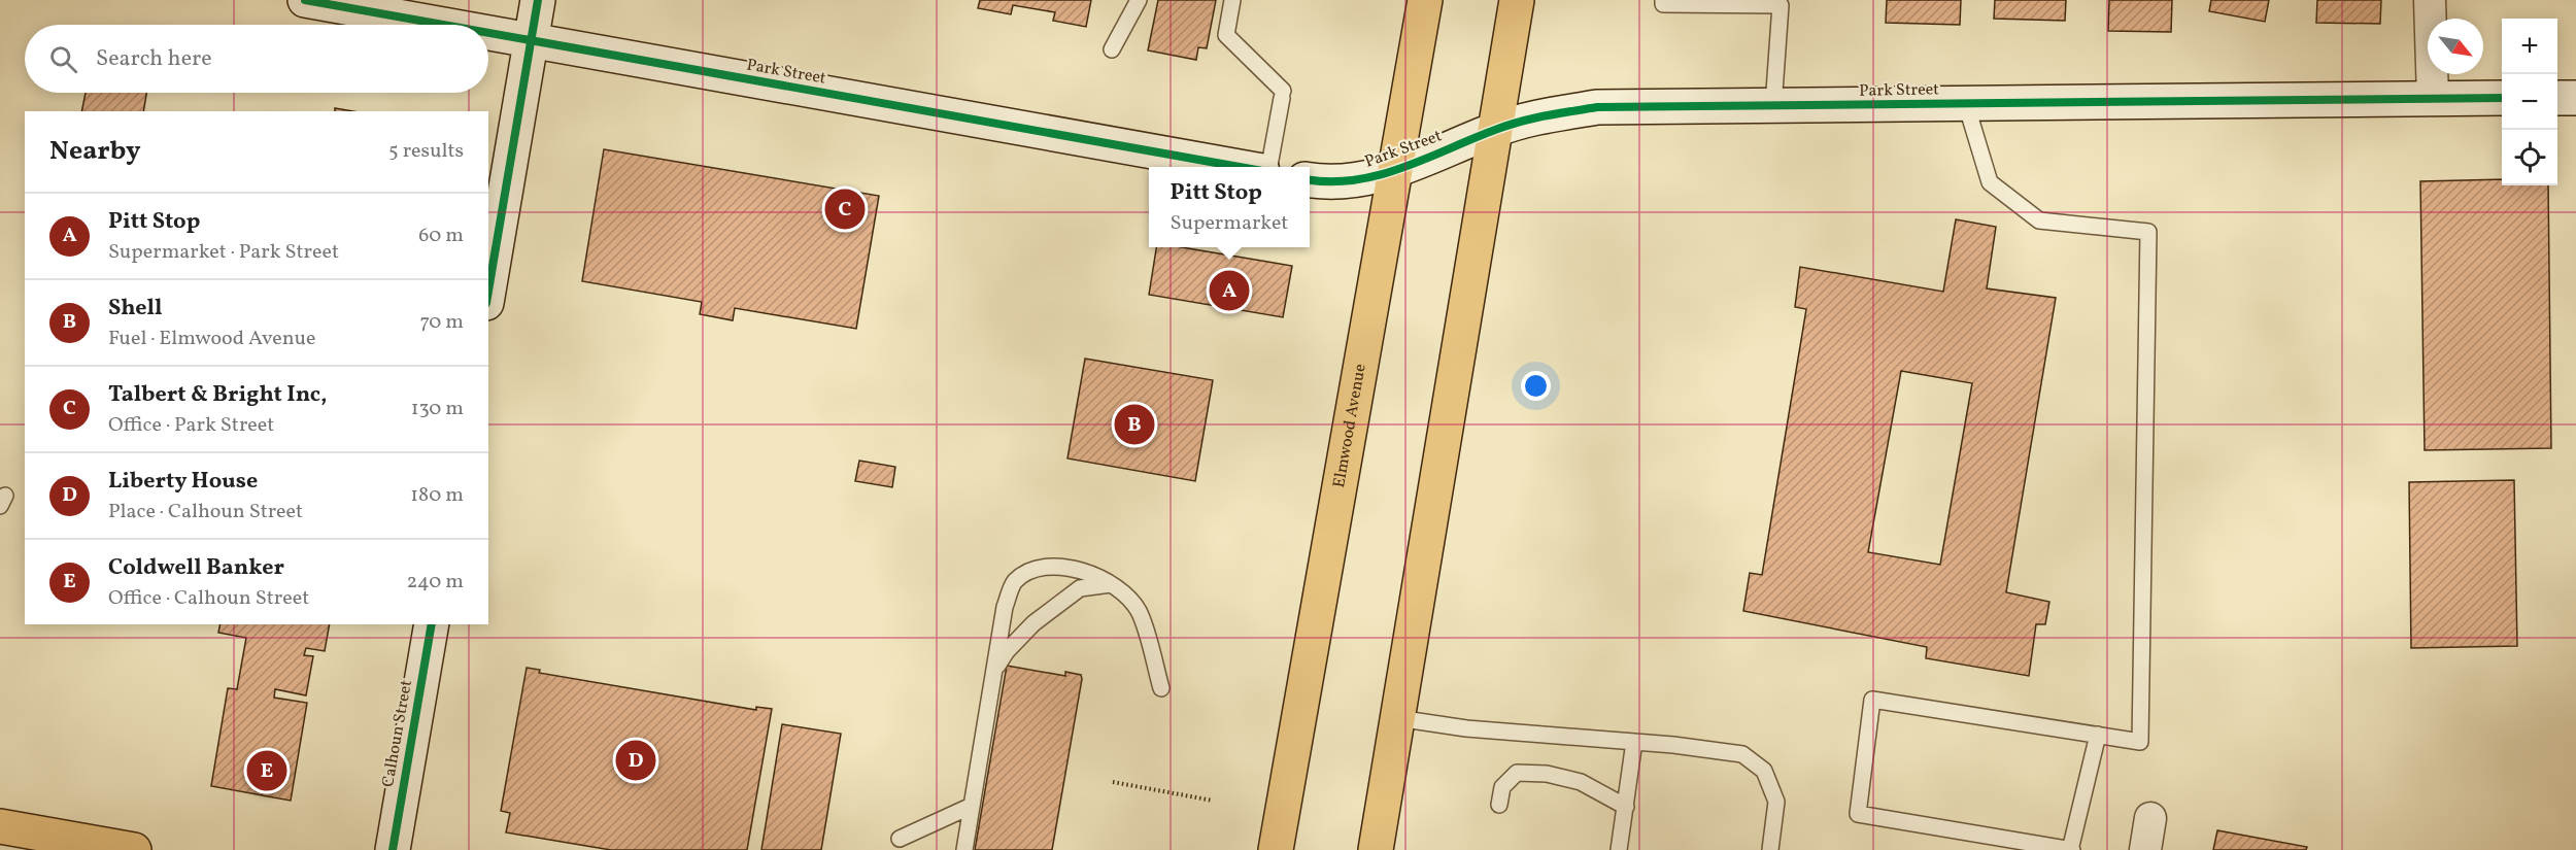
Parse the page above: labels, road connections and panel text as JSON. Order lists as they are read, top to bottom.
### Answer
{
  "streets": {
    "main road": ["Elmwood Avenue"],
    "street": ["Park Street", "Calhoun Street"]
  },
  "crossings": [
    ["Park Street", "Elmwood Avenue"]
  ],
  "north": "bottom right",
  "page": {
    "map_buttons": ["+", "−"],
    "search": "Search here",
    "heading": ["Nearby", "5 results"],
    "popup": ["Pitt Stop", "Supermarket"],
    "pins": [
      "C",
      "A",
      "B",
      "D",
      "E"
    ],
    "list": [
      {
        "mark": "A",
        "name": "Pitt Stop",
        "note": "Supermarket · Park Street",
        "value": "60 m"
      },
      {
        "mark": "B",
        "name": "Shell",
        "note": "Fuel · Elmwood Avenue",
        "value": "70 m"
      },
      {
        "mark": "C",
        "name": "Talbert & Bright Inc,",
        "note": "Office · Park Street",
        "value": "130 m"
      },
      {
        "mark": "D",
        "name": "Liberty House",
        "note": "Place · Calhoun Street",
        "value": "180 m"
      },
      {
        "mark": "E",
        "name": "Coldwell Banker",
        "note": "Office · Calhoun Street",
        "value": "240 m"
      }
    ]
  }
}
